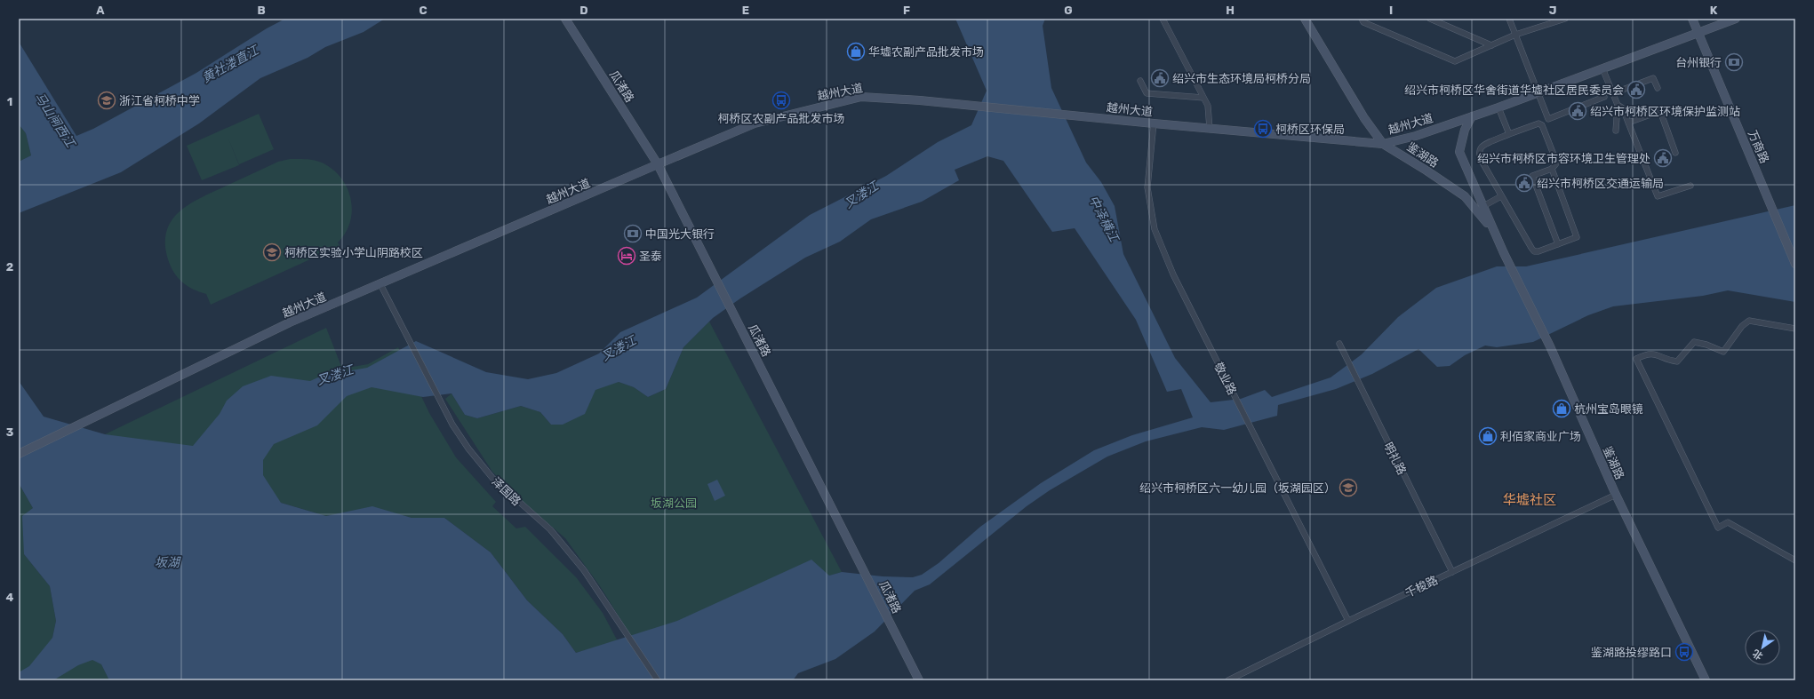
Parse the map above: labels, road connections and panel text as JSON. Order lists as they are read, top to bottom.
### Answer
{
  "streets": {
    "street": [
      "瓜渚路",
      "越州大道",
      "万商路",
      "鉴湖路",
      "敬业路",
      "明礼路",
      "泽国路",
      "千梭路"
    ]
  },
  "crossings": [
    ["瓜渚路", "越州大道"],
    ["越州大道", "万商路"],
    ["越州大道", "鉴湖路"],
    ["越州大道", "敬业路"],
    ["越州大道", "泽国路"],
    ["鉴湖路", "千梭路"],
    ["敬业路", "千梭路"],
    ["明礼路", "千梭路"]
  ],
  "districts": ["华墟社区"],
  "water": [
    "黄社溇直江",
    "马山闸西江",
    "叉溇江",
    "中泽横江",
    "坂湖"
  ],
  "parks": ["坂湖公园"],
  "places": {
    "shop": ["华墟农副产品批发市场", "杭州宝岛眼镜", "利佰家商业广场"],
    "bank": ["台州银行", "中国光大银行"],
    "public building": [
      "绍兴市生态环境局柯桥分局",
      "绍兴市柯桥区华舍街道华墟社区居民委员会",
      "绍兴市柯桥区环境保护监测站",
      "绍兴市柯桥区市容环境卫生管理处",
      "绍兴市柯桥区交通运输局"
    ],
    "school or university": ["浙江省柯桥中学", "柯桥区实验小学山阴路校区", "绍兴市柯桥区六一幼儿园（坂湖园区）"],
    "bus stop": ["柯桥区农副产品批发市场", "柯桥区环保局", "鉴湖路投缪路口"],
    "hotel": ["圣泰"]
  },
  "north": "bottom left",
  "grid": {
    "columns": [
      "A",
      "B",
      "C",
      "D",
      "E",
      "F",
      "G",
      "H",
      "I",
      "J",
      "K"
    ],
    "rows": [
      "1",
      "2",
      "3",
      "4"
    ]
  }
}
